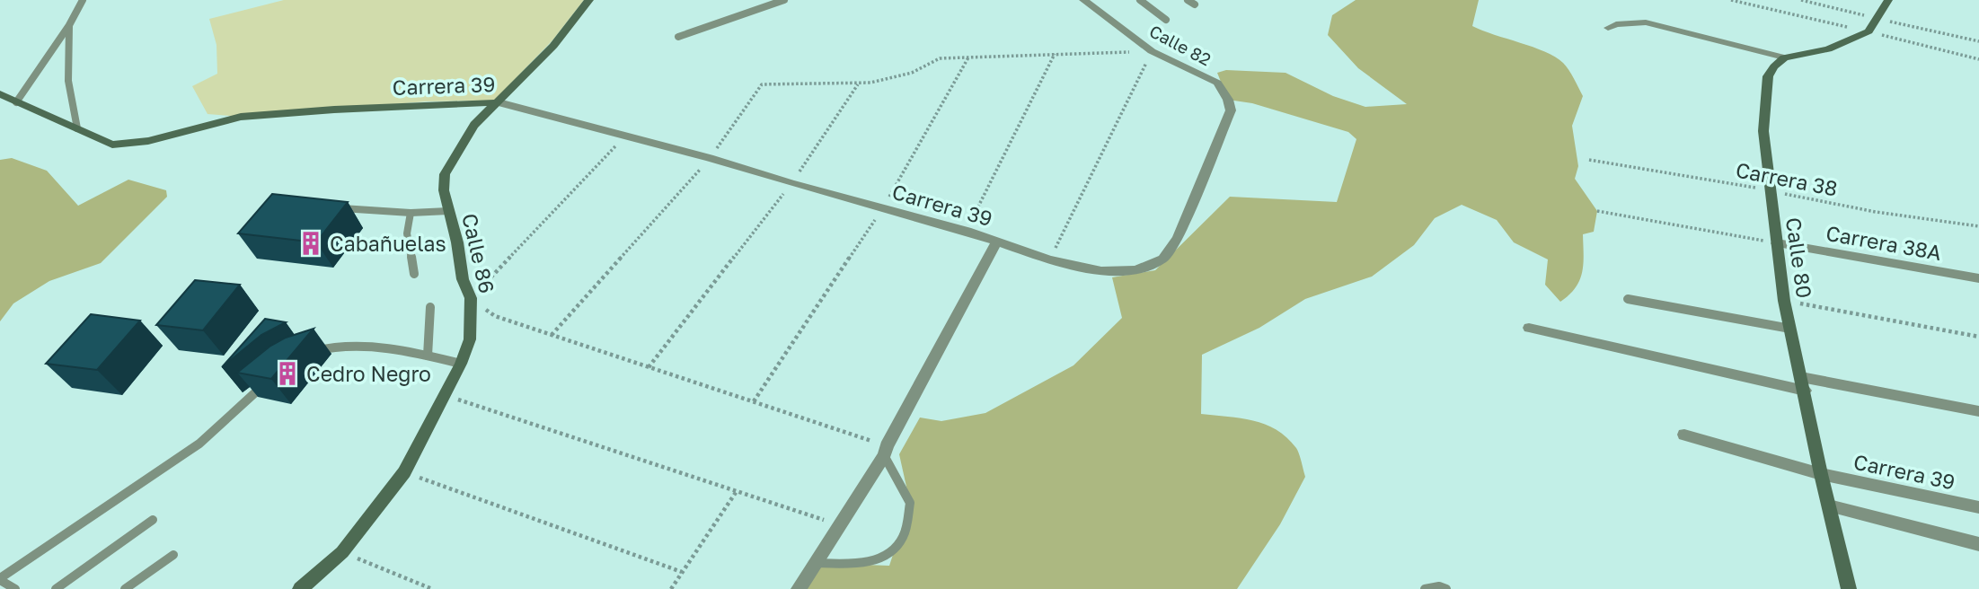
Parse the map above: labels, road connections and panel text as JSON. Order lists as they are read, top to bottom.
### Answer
{
  "streets": {
    "main road": ["Carrera 39", "Calle 86", "Calle 80"],
    "street": ["Calle 82", "Carrera 38A"],
    "path": ["Carrera 38"]
  },
  "crossings": [
    ["Calle 82", "Carrera 39"],
    ["Carrera 39", "Calle 86"],
    ["Carrera 39", "Calle 80"],
    ["Carrera 38", "Calle 80"],
    ["Carrera 38A", "Calle 80"]
  ],
  "places": {
    "building": ["Cabañuelas", "Cedro Negro"]
  }
}
